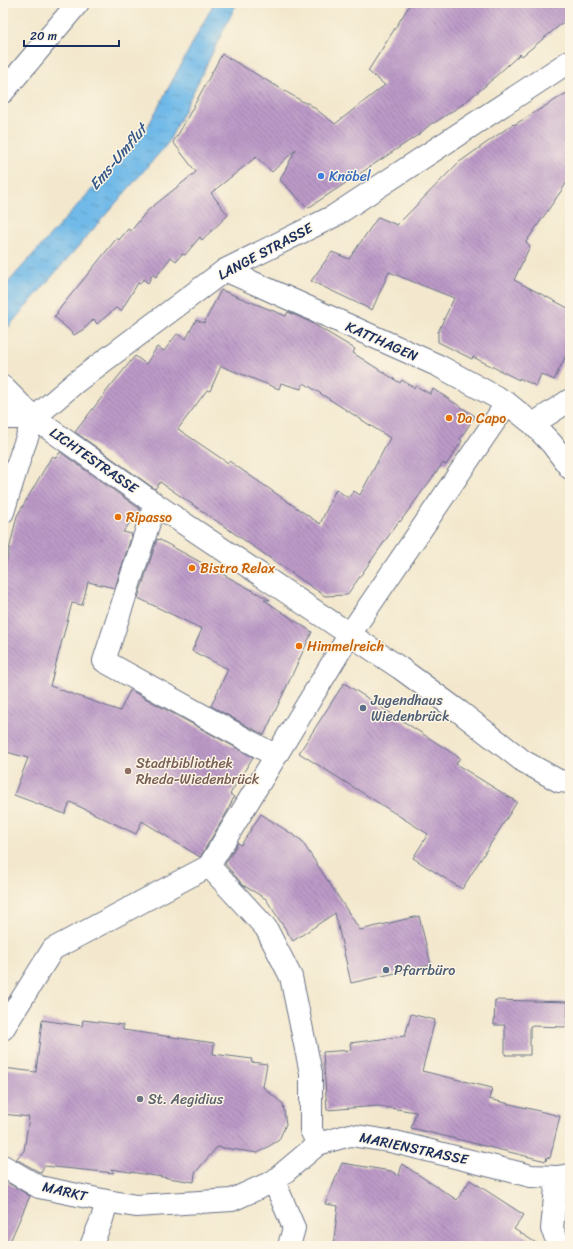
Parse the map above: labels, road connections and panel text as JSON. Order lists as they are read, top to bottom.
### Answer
{
  "streets": {
    "street": [
      "LANGE STRASSE",
      "KATTHAGEN",
      "LICHTESTRASSE",
      "MARIENSTRASSE",
      "MARKT"
    ]
  },
  "crossings": [
    ["LANGE STRASSE", "KATTHAGEN"],
    ["LANGE STRASSE", "LICHTESTRASSE"],
    ["MARIENSTRASSE", "MARKT"]
  ],
  "water": ["Ems-Umflut"],
  "places": [
    "Knöbel",
    "Da Capo",
    "Ripasso",
    "Bistro Relax",
    "Himmelreich",
    "Jugendhaus Wiedenbrück",
    "Stadtbibliothek Rheda-Wiedenbrück",
    "Pfarrbüro",
    "St. Aegidius"
  ],
  "scale_bar": "20 m"
}
